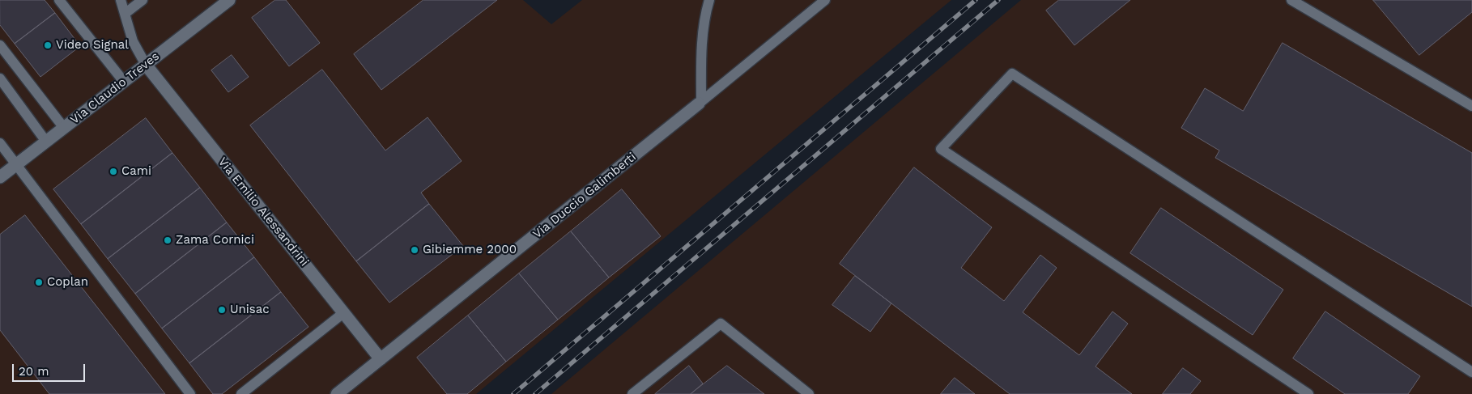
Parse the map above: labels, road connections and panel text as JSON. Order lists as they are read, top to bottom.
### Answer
{
  "streets": {
    "street": ["Via Claudio Treves", "Via Duccio Galimberti", "Via Emilio Alessandrini"]
  },
  "crossings": [
    ["Via Claudio Treves", "Via Emilio Alessandrini"],
    ["Via Duccio Galimberti", "Via Emilio Alessandrini"]
  ],
  "places": [
    "Video Signal",
    "Cami",
    "Zama Cornici",
    "Gibiemme 2000",
    "Coplan",
    "Unisac"
  ],
  "scale_bar": "20 m"
}
